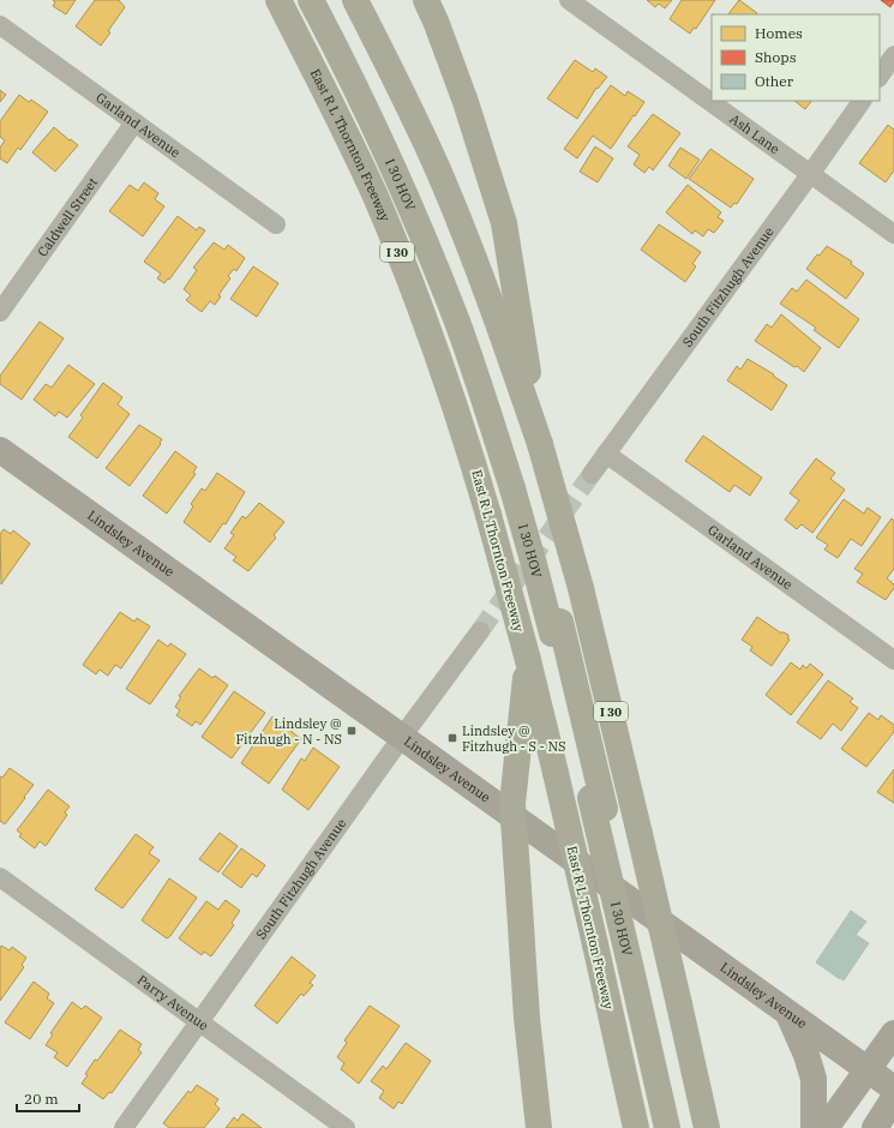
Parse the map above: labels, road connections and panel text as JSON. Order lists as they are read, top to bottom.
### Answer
{
  "streets": {
    "highway": ["East R L Thornton Freeway", "I 30 HOV", "I 30"],
    "street": [
      "Garland Avenue",
      "Ash Lane",
      "Caldwell Street",
      "South Fitzhugh Avenue",
      "Lindsley Avenue",
      "Parry Avenue"
    ]
  },
  "crossings": [
    ["Garland Avenue", "Caldwell Street"],
    ["Garland Avenue", "South Fitzhugh Avenue"],
    ["Ash Lane", "South Fitzhugh Avenue"],
    ["South Fitzhugh Avenue", "Lindsley Avenue"],
    ["South Fitzhugh Avenue", "Parry Avenue"]
  ],
  "places": {
    "transit": ["Lindsley @ Fitzhugh - N - NS", "Lindsley @ Fitzhugh - S - NS"]
  },
  "legend": ["Homes", "Shops", "Other"],
  "scale_bar": "20 m"
}
